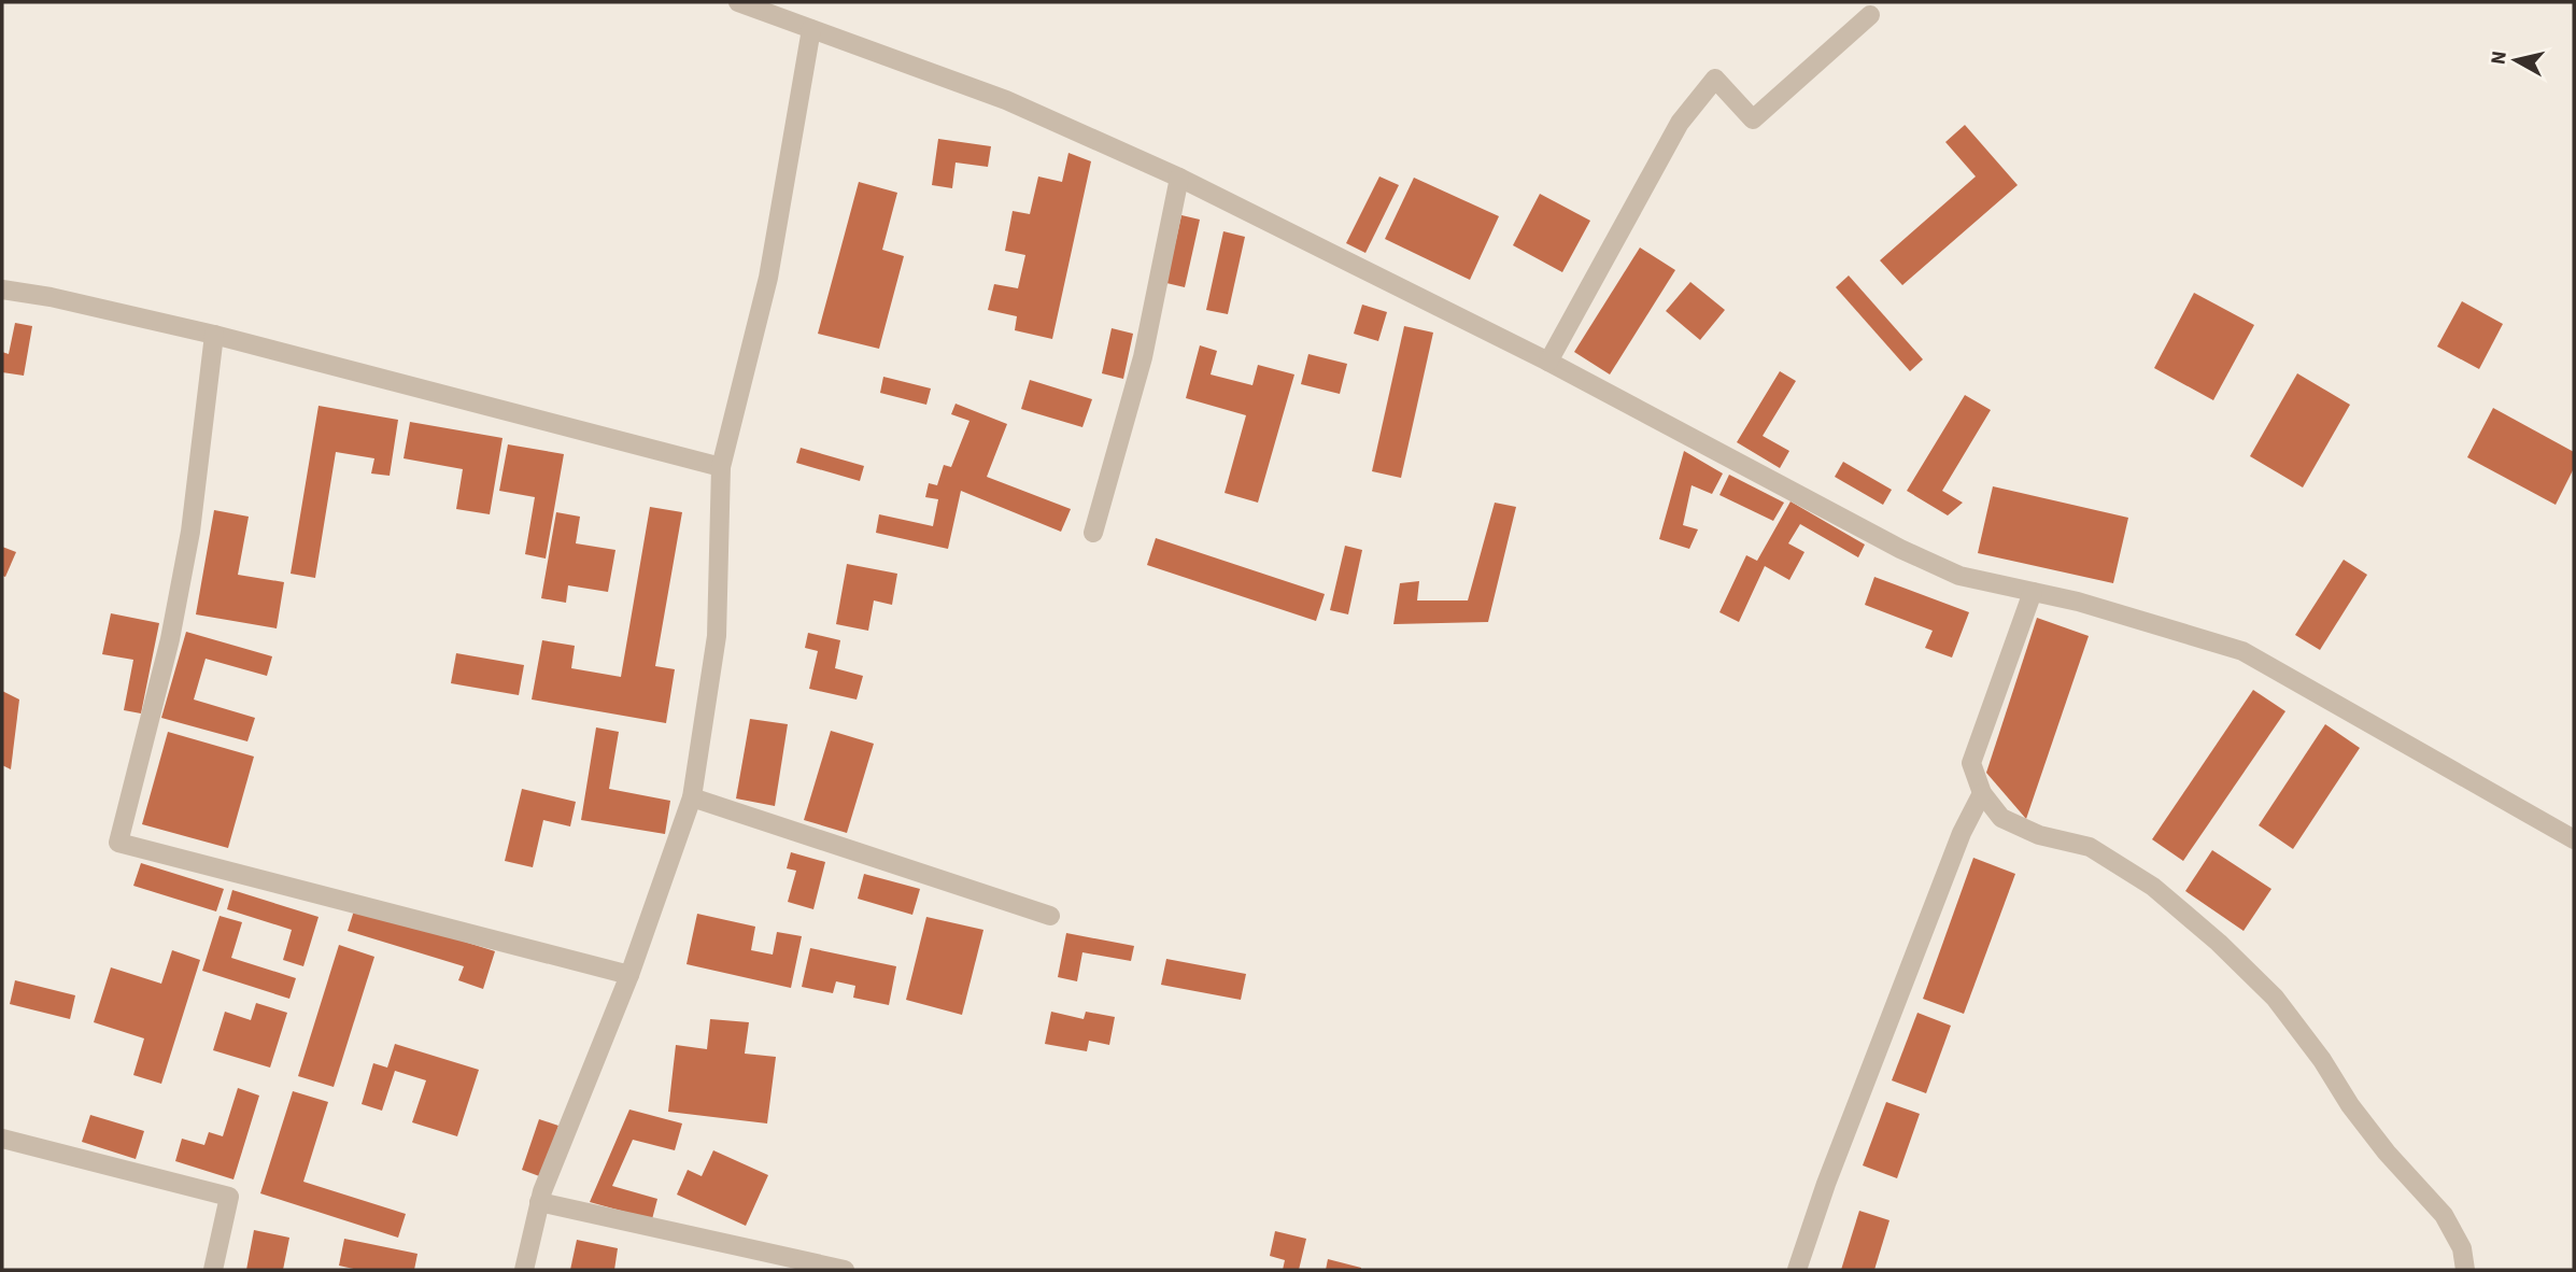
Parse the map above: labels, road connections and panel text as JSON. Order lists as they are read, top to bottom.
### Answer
{
  "north": "left"
}
